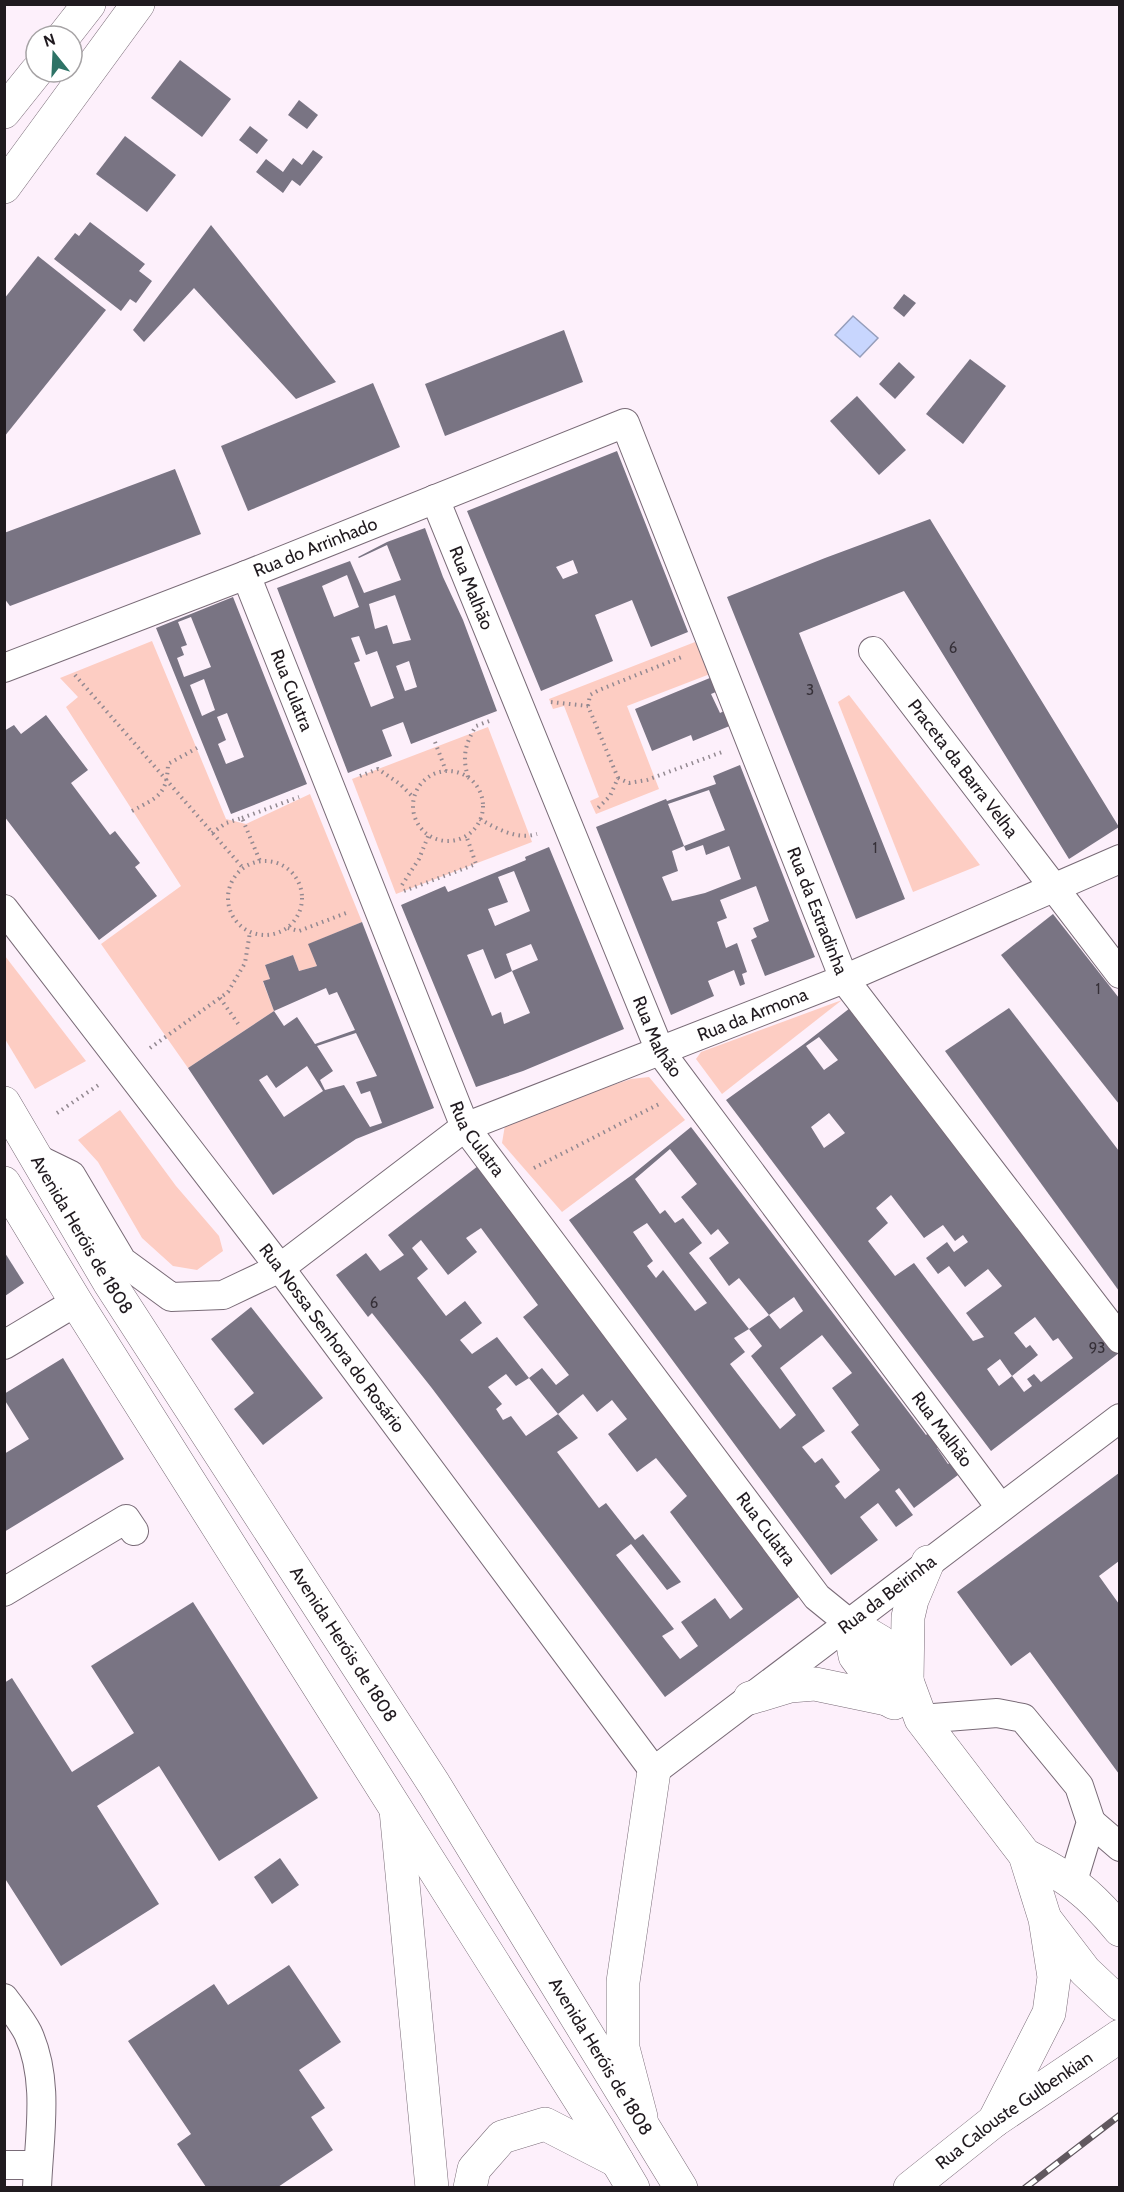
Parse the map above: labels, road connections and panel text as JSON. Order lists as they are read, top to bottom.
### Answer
{
  "streets": {
    "main road": ["Avenida Heróis de 1808", "Rua Calouste Gulbenkian"],
    "street": [
      "Rua do Arrinhado",
      "Rua Malhão",
      "Rua Culatra",
      "Praceta da Barra Velha",
      "Rua da Estradinha",
      "Rua da Armona",
      "Rua Nossa Senhora do Rosário",
      "Rua da Beirinha"
    ]
  },
  "crossings": [
    ["Rua do Arrinhado", "Rua Malhão"],
    ["Rua do Arrinhado", "Rua Culatra"],
    ["Rua do Arrinhado", "Rua da Estradinha"],
    ["Rua Malhão", "Rua da Armona"],
    ["Rua Malhão", "Rua da Beirinha"],
    ["Rua Culatra", "Rua da Armona"],
    ["Rua Culatra", "Rua da Beirinha"],
    ["Praceta da Barra Velha", "Rua da Armona"],
    ["Rua da Estradinha", "Rua da Armona"],
    ["Rua da Armona", "Avenida Heróis de 1808"],
    ["Rua da Armona", "Rua Nossa Senhora do Rosário"],
    ["Rua Nossa Senhora do Rosário", "Rua da Beirinha"]
  ],
  "house_numbers": [
    "6",
    "3",
    "1",
    "1",
    "6",
    "93"
  ],
  "north": "top"
}
